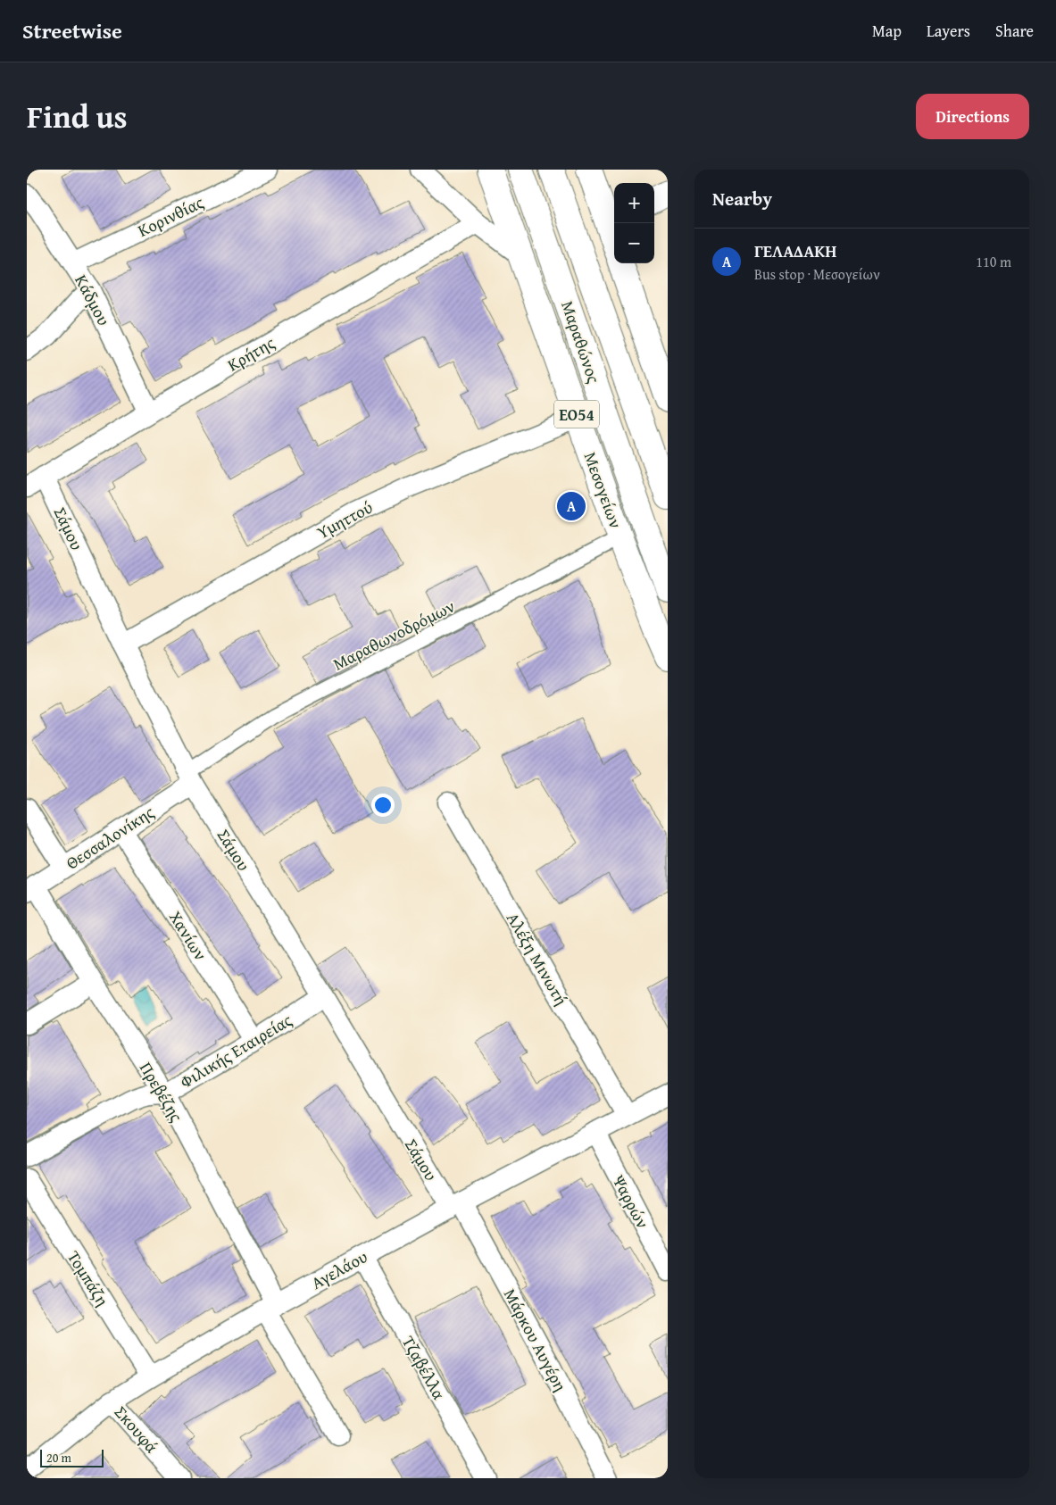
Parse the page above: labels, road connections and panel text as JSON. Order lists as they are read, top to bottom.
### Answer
{
  "streets": {
    "main road": ["Μαραθώνος", "ΕΟ54", "Μεσογείων"],
    "street": [
      "Κορινθίας",
      "Κάδμου",
      "Κρήτης",
      "Υμηττού",
      "Σάμου",
      "Μαραθωνοδρόμων",
      "Θεσσαλονίκης",
      "Χανίων",
      "Αλέξη Μινωτή",
      "Φιλικής Εταιρείας",
      "Πρεβέζης",
      "Ψαρρών",
      "Αγελάου",
      "Τομπάζη",
      "Μάρκου Αυγέρη",
      "Τζαβέλλα",
      "Σκουφά"
    ]
  },
  "crossings": [
    ["Κορινθίας", "Κάδμου"],
    ["Κάδμου", "Κρήτης"],
    ["Κρήτης", "Σάμου"],
    ["Μεσογείων", "Υμηττού"],
    ["Μεσογείων", "Μαραθωνοδρόμων"],
    ["Υμηττού", "Σάμου"],
    ["Σάμου", "Μαραθωνοδρόμων"],
    ["Σάμου", "Θεσσαλονίκης"],
    ["Σάμου", "Φιλικής Εταιρείας"],
    ["Σάμου", "Αγελάου"],
    ["Σάμου", "Μάρκου Αυγέρη"],
    ["Μαραθωνοδρόμων", "Θεσσαλονίκης"],
    ["Θεσσαλονίκης", "Χανίων"],
    ["Θεσσαλονίκης", "Πρεβέζης"],
    ["Χανίων", "Φιλικής Εταιρείας"],
    ["Αλέξη Μινωτή", "Αγελάου"],
    ["Φιλικής Εταιρείας", "Πρεβέζης"],
    ["Πρεβέζης", "Αγελάου"],
    ["Ψαρρών", "Αγελάου"],
    ["Αγελάου", "Τομπάζη"],
    ["Αγελάου", "Μάρκου Αυγέρη"],
    ["Αγελάου", "Τζαβέλλα"],
    ["Αγελάου", "Σκουφά"]
  ],
  "scale_bar": "20 m",
  "page": {
    "header": "Streetwise",
    "nav": ["Map", "Layers", "Share"],
    "title": "Find us",
    "buttons": "Directions",
    "heading": "Nearby",
    "map_buttons": ["+", "−"],
    "list": [
      {
        "mark": "A",
        "name": "ΓΕΛΑΔΑΚΗ",
        "note": "Bus stop · Μεσογείων",
        "value": "110 m"
      }
    ],
    "pins": "A",
    "scale": "20 m"
  }
}
